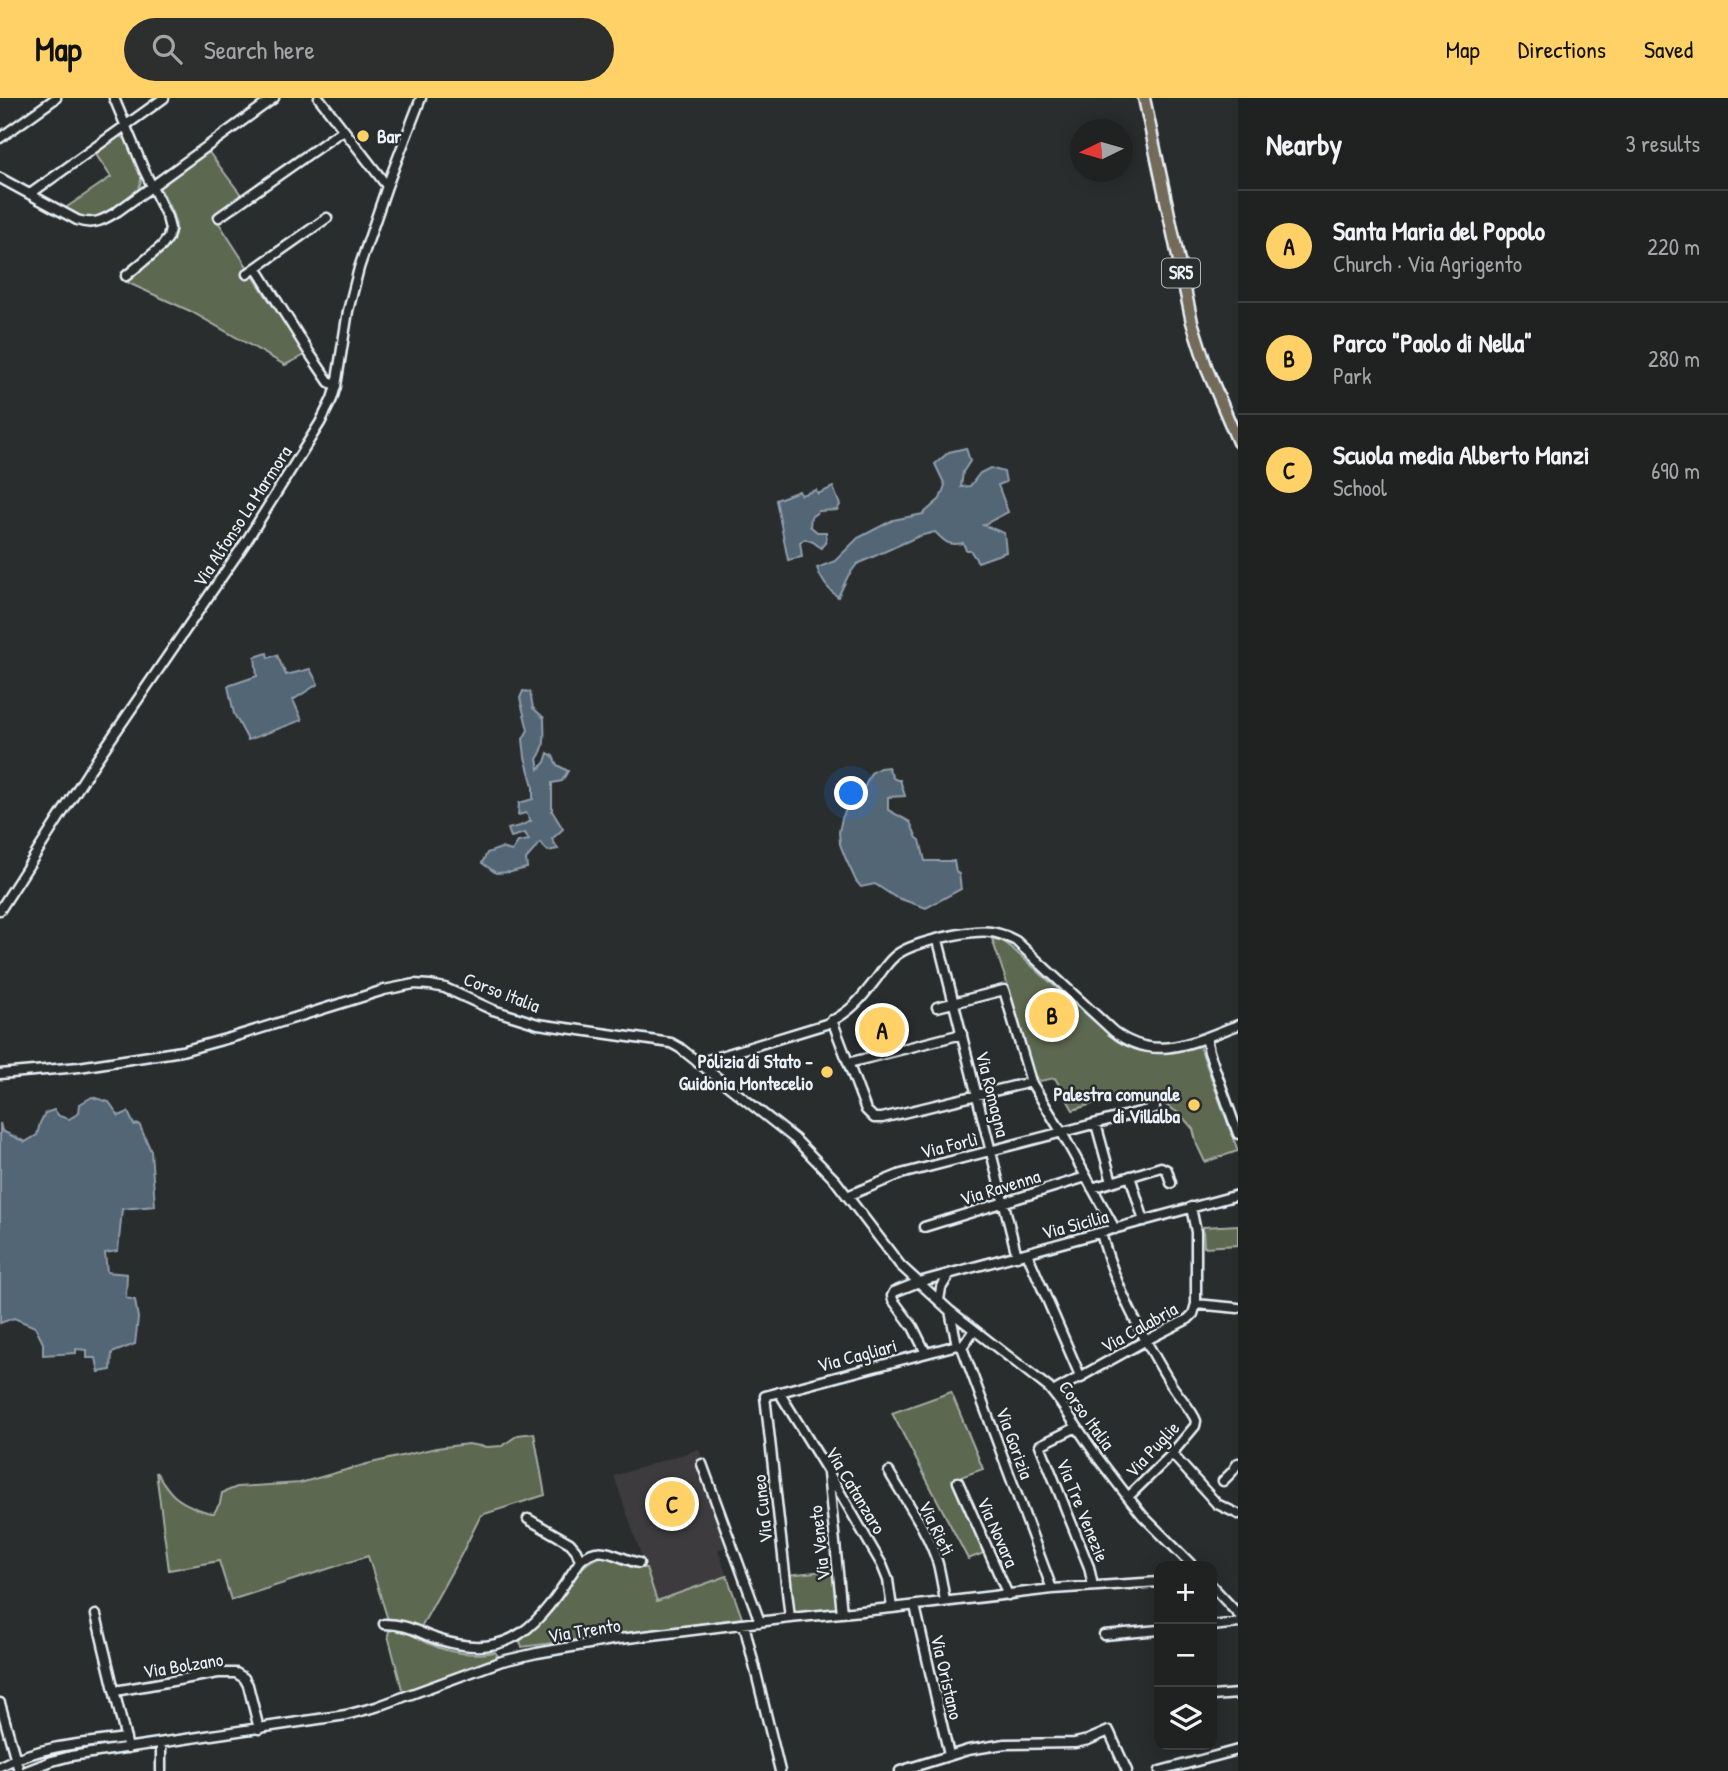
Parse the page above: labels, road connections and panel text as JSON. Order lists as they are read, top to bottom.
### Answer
{
  "streets": {
    "main road": ["SR5"],
    "street": [
      "Via Alfonso La Marmora",
      "Corso Italia",
      "Via Romagna",
      "Via Forlì",
      "Via Ravenna",
      "Via Sicilia",
      "Via Calabria",
      "Via Cagliari",
      "Via Gorizia",
      "Via Puglie",
      "Via Catanzaro",
      "Via Cuneo",
      "Via Tre Venezie",
      "Via Rieti",
      "Via Novara",
      "Via Veneto",
      "Via Trento",
      "Via Bolzano",
      "Via Oristano"
    ]
  },
  "crossings": [
    ["Corso Italia", "Via Forlì"],
    ["Corso Italia", "Via Sicilia"],
    ["Corso Italia", "Via Calabria"],
    ["Corso Italia", "Via Gorizia"],
    ["Corso Italia", "Via Puglie"],
    ["Corso Italia", "Via Tre Venezie"],
    ["Via Romagna", "Via Forlì"],
    ["Via Romagna", "Via Ravenna"],
    ["Via Romagna", "Via Sicilia"],
    ["Via Sicilia", "Via Cagliari"],
    ["Via Calabria", "Via Puglie"],
    ["Via Cagliari", "Via Gorizia"],
    ["Via Cagliari", "Via Catanzaro"],
    ["Via Cagliari", "Via Cuneo"],
    ["Via Gorizia", "Via Trento"],
    ["Via Catanzaro", "Via Veneto"],
    ["Via Catanzaro", "Via Trento"],
    ["Via Cuneo", "Via Trento"],
    ["Via Tre Venezie", "Via Trento"],
    ["Via Rieti", "Via Trento"],
    ["Via Novara", "Via Trento"],
    ["Via Veneto", "Via Trento"],
    ["Via Trento", "Via Bolzano"],
    ["Via Trento", "Via Oristano"]
  ],
  "places": ["Bar", "Polizia di Stato - Guidonia Montecelio", "Palestra comunale di Villalba"],
  "north": "left",
  "page": {
    "header": "Map",
    "search": "Search here",
    "nav": ["Map", "Directions", "Saved"],
    "heading": ["Nearby", "3 results"],
    "list": [
      {
        "mark": "A",
        "name": "Santa Maria del Popolo",
        "note": "Church · Via Agrigento",
        "value": "220 m"
      },
      {
        "mark": "B",
        "name": "Parco \"Paolo di Nella\"",
        "note": "Park",
        "value": "280 m"
      },
      {
        "mark": "C",
        "name": "Scuola media Alberto Manzi",
        "note": "School",
        "value": "690 m"
      }
    ],
    "pins": ["B", "A", "C"],
    "map_buttons": ["+", "−"]
  }
}
